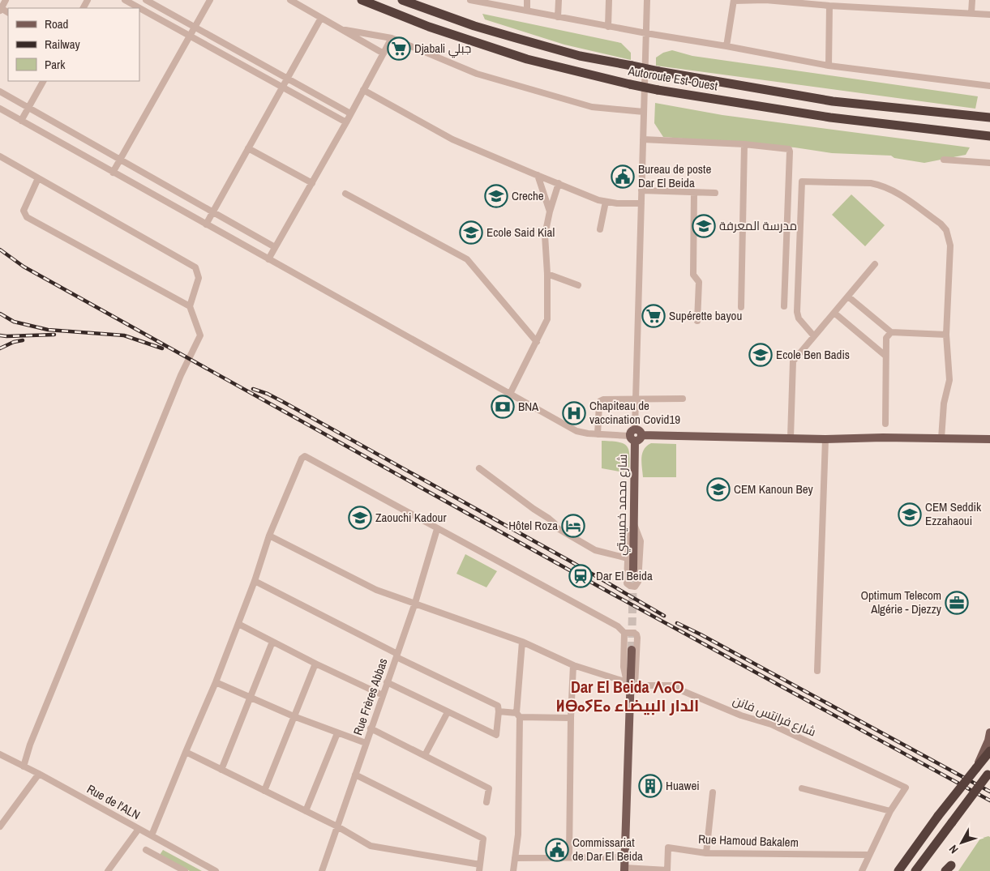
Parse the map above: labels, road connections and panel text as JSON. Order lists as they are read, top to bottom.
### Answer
{
  "streets": {
    "highway": ["Autoroute Est-Ouest"],
    "main road": ["شارع محمد خميستي"],
    "street": [
      "Rue Frères Abbas",
      "شارع فرانتس فانن",
      "Rue de l'ALN",
      "Rue Hamoud Bakalem"
    ]
  },
  "crossings": [
    ["Rue Frères Abbas", "شارع فرانتس فانن"]
  ],
  "districts": ["Dar El Beida ⴷⴰⵔ ⵍⴱⴰⵢⴹⴰ الدار البيضاء"],
  "places": {
    "supermarket": ["Djabali جبلي", "Supérette bayou"],
    "public building": ["Bureau de poste Dar El Beida", "Commissariat de Dar El Beida"],
    "school or university": [
      "Creche",
      "مدرسة المعرفة",
      "Ecole Said Kial",
      "Ecole Ben Badis",
      "CEM Kanoun Bey",
      "CEM Seddik Ezzahaoui",
      "Zaouchi Kadour"
    ],
    "bank": ["BNA"],
    "hospital": ["Chapiteau de vaccination Covid19"],
    "hotel": ["Hôtel Roza"],
    "station": ["Dar El Beida"],
    "office": ["Optimum Telecom Algérie - Djezzy"],
    "building": ["Huawei"]
  },
  "legend": ["Road", "Railway", "Park"],
  "north": "bottom left"
}
